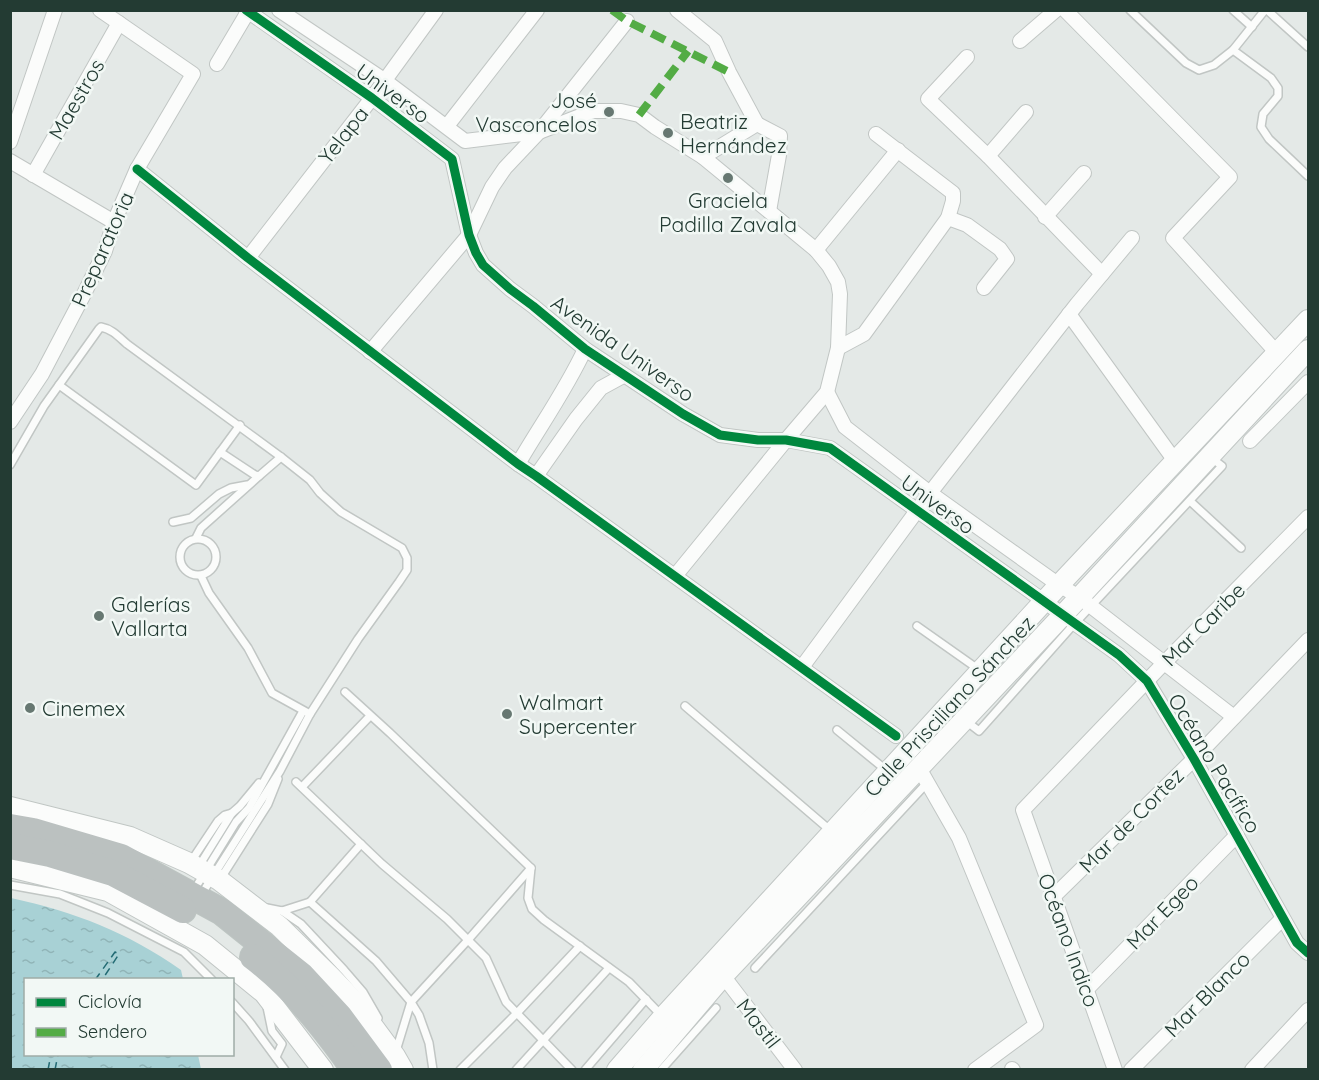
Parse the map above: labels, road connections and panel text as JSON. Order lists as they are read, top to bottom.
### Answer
{
  "streets": {
    "main road": ["Calle Prisciliano Sánchez"],
    "street": [
      "Universo",
      "Maestros",
      "Yelapa",
      "Preparatoria",
      "Avenida Universo",
      "Mar Caribe",
      "Océano Pacífico",
      "Mar de Cortez",
      "Mar Egeo",
      "Océano Indico",
      "Mar Blanco",
      "Mastil"
    ]
  },
  "crossings": [
    ["Universo", "Yelapa"],
    ["Universo", "Avenida Universo"],
    ["Universo", "Calle Prisciliano Sánchez"],
    ["Universo", "Océano Pacífico"],
    ["Maestros", "Preparatoria"],
    ["Mar Caribe", "Océano Pacífico"],
    ["Mar Caribe", "Océano Indico"],
    ["Calle Prisciliano Sánchez", "Océano Pacífico"],
    ["Calle Prisciliano Sánchez", "Mastil"],
    ["Océano Pacífico", "Mar de Cortez"],
    ["Océano Pacífico", "Mar Egeo"],
    ["Océano Pacífico", "Mar Blanco"],
    ["Mar de Cortez", "Océano Indico"],
    ["Mar Egeo", "Océano Indico"]
  ],
  "places": [
    "José Vasconcelos",
    "Beatriz Hernández",
    "Graciela Padilla Zavala",
    "Galerías Vallarta",
    "Cinemex",
    "Walmart Supercenter"
  ],
  "legend": ["Ciclovía", "Sendero"]
}
